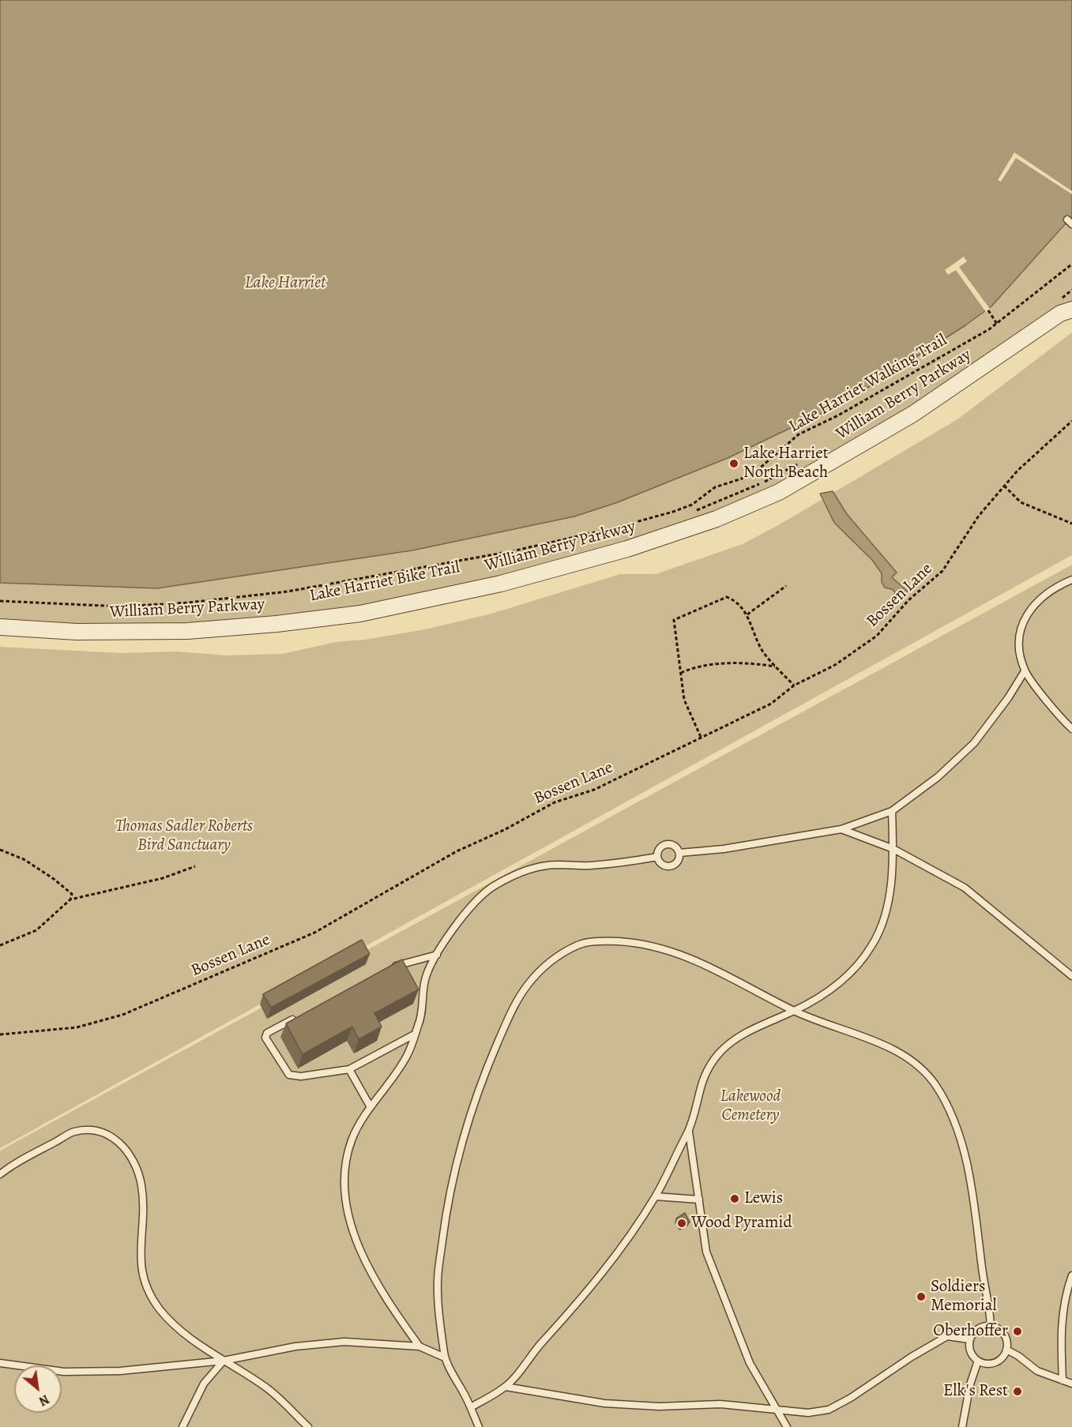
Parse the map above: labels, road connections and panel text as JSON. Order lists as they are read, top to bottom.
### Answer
{
  "streets": {
    "street": ["William Berry Parkway"],
    "path": ["Lake Harriet Walking Trail", "Bossen Lane"]
  },
  "water": ["Lake Harriet"],
  "parks": ["Thomas Sadler Roberts Bird Sanctuary", "Lakewood Cemetery"],
  "places": [
    "Lake Harriet North Beach",
    "Lewis",
    "Wood Pyramid",
    "Soldiers Memorial",
    "Oberhoffer",
    "Elk's Rest"
  ],
  "north": "bottom right"
}
